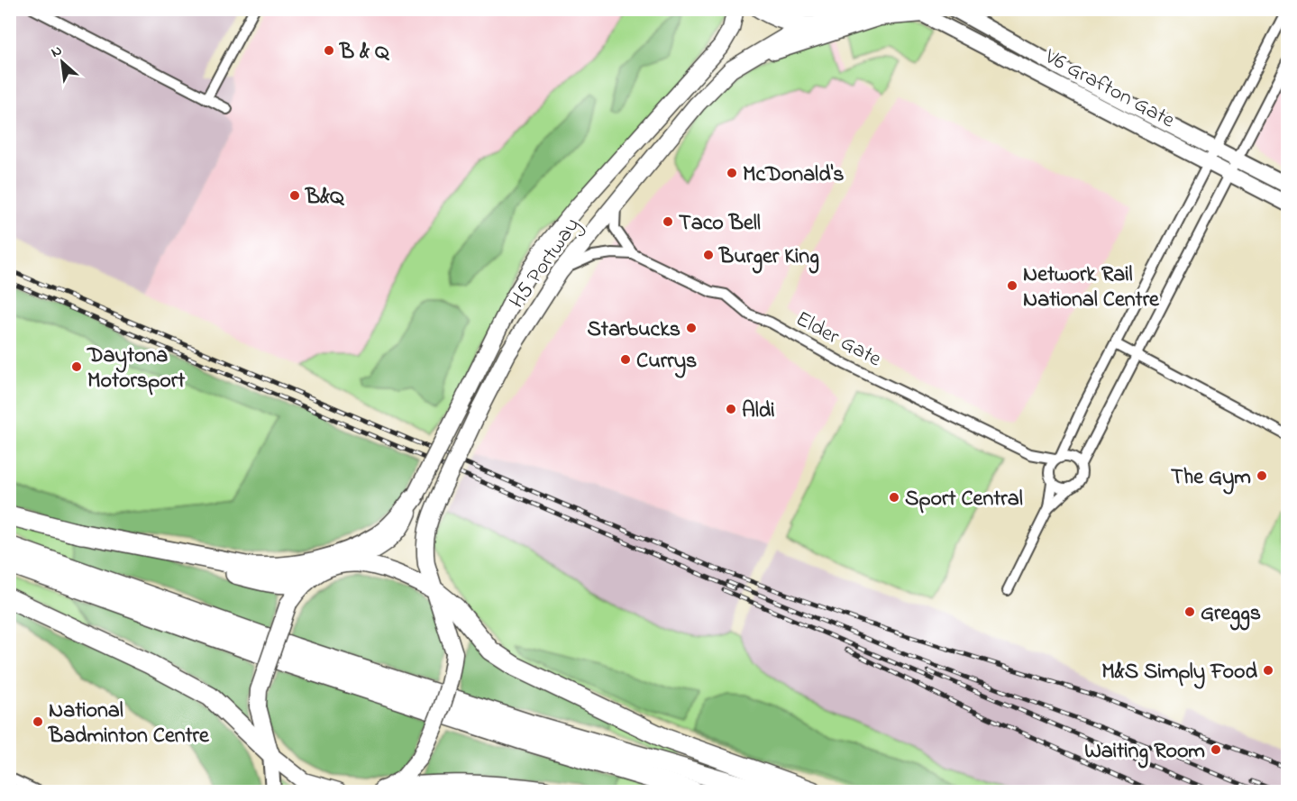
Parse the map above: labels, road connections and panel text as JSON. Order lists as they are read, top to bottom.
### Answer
{
  "streets": {
    "main road": ["H5 Portway"],
    "street": ["V6 Grafton Gate", "Elder Gate"]
  },
  "crossings": [
    ["V6 Grafton Gate", "H5 Portway"],
    ["H5 Portway", "Elder Gate"]
  ],
  "places": [
    "B & Q",
    "McDonald's",
    "B&Q",
    "Taco Bell",
    "Burger King",
    "Network Rail National Centre",
    "Starbucks",
    "Currys",
    "Daytona Motorsport",
    "Aldi",
    "The Gym",
    "Sport Central",
    "Greggs",
    "M&S Simply Food",
    "National Badminton Centre",
    "Waiting Room"
  ],
  "north": "top left"
}
